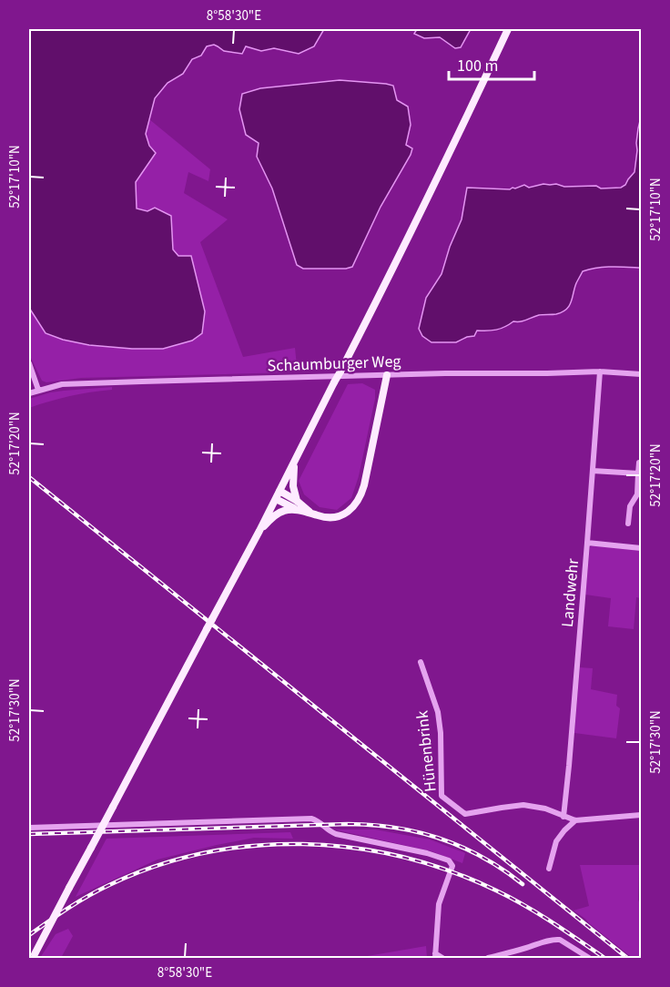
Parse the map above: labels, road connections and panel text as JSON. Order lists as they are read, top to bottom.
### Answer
{
  "streets": {
    "street": ["Schaumburger Weg", "Landwehr", "Hünenbrink"]
  },
  "crossings": [
    ["Schaumburger Weg", "Landwehr"],
    ["Landwehr", "Hünenbrink"]
  ],
  "scale_bar": "100 m",
  "coordinates": [
    "8°58'30\"E",
    "52°17'10\"N",
    "52°17'20\"N",
    "52°17'30\"N"
  ]
}
